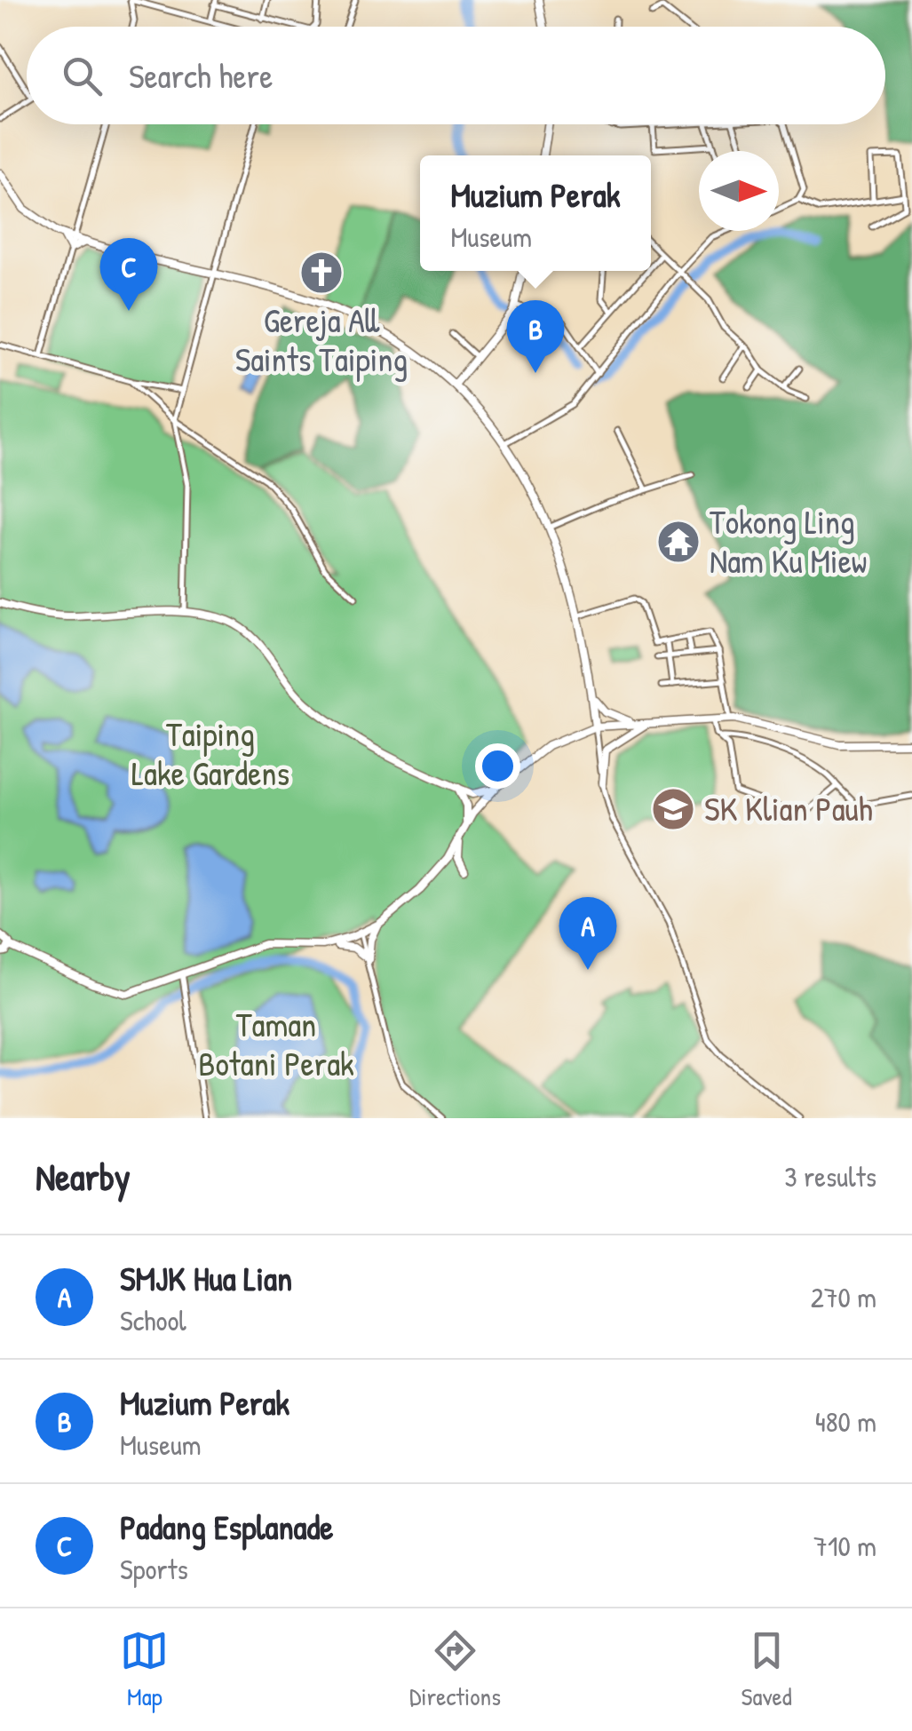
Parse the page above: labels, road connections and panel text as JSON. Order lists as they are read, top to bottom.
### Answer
{
  "parks": ["Taiping Lake Gardens", "Taman Botani Perak"],
  "places": {
    "church": ["Gereja All Saints Taiping"],
    "temple": ["Tokong Ling Nam Ku Miew"],
    "school or university": ["SK Klian Pauh"]
  },
  "north": "right",
  "page": {
    "search": "Search here",
    "popup": ["Muzium Perak", "Museum"],
    "pins": ["C", "B", "A"],
    "heading": ["Nearby", "3 results"],
    "list": [
      {
        "mark": "A",
        "name": "SMJK Hua Lian",
        "note": "School",
        "value": "270 m"
      },
      {
        "mark": "B",
        "name": "Muzium Perak",
        "note": "Museum",
        "value": "480 m"
      },
      {
        "mark": "C",
        "name": "Padang Esplanade",
        "note": "Sports",
        "value": "710 m"
      }
    ],
    "nav": ["Map", "Directions", "Saved"]
  }
}
